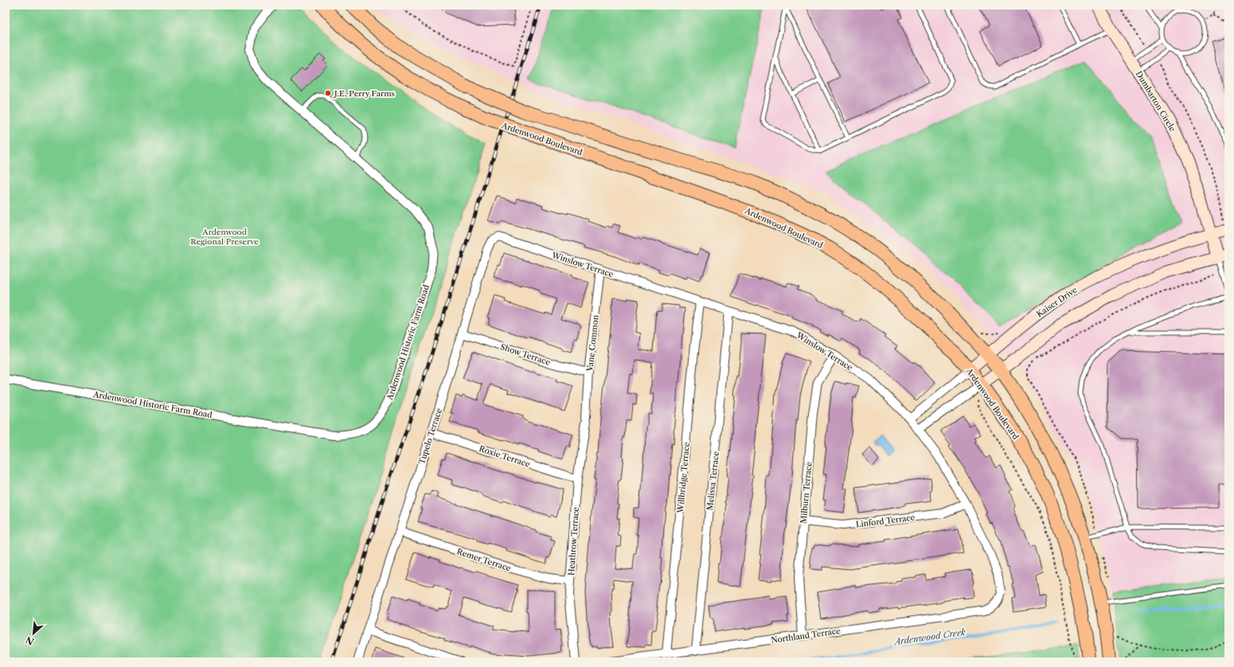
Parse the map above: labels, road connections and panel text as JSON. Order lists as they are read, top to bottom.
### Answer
{
  "streets": {
    "main road": ["Ardenwood Boulevard"],
    "street": [
      "Dumbarton Circle",
      "Winslow Terrace",
      "Kaiser Drive",
      "Ardenwood Historic Farm Road",
      "Vane Common",
      "Show Terrace",
      "Tupelo Terrace",
      "Roxie Terrace",
      "Willbridge Terrace",
      "Melissa Terrace",
      "Milburn Terrace",
      "Linford Terrace",
      "Heathrow Terrace",
      "Remer Terrace",
      "Northland Terrace"
    ]
  },
  "crossings": [
    ["Dumbarton Circle", "Kaiser Drive"],
    ["Ardenwood Boulevard", "Kaiser Drive"],
    ["Winslow Terrace", "Kaiser Drive"],
    ["Winslow Terrace", "Vane Common"],
    ["Winslow Terrace", "Tupelo Terrace"],
    ["Winslow Terrace", "Willbridge Terrace"],
    ["Winslow Terrace", "Melissa Terrace"],
    ["Winslow Terrace", "Milburn Terrace"],
    ["Winslow Terrace", "Linford Terrace"],
    ["Winslow Terrace", "Northland Terrace"],
    ["Vane Common", "Show Terrace"],
    ["Vane Common", "Heathrow Terrace"],
    ["Show Terrace", "Tupelo Terrace"],
    ["Tupelo Terrace", "Roxie Terrace"],
    ["Tupelo Terrace", "Remer Terrace"],
    ["Roxie Terrace", "Heathrow Terrace"],
    ["Willbridge Terrace", "Northland Terrace"],
    ["Melissa Terrace", "Northland Terrace"],
    ["Milburn Terrace", "Linford Terrace"],
    ["Milburn Terrace", "Northland Terrace"],
    ["Heathrow Terrace", "Remer Terrace"]
  ],
  "water": ["Ardenwood Creek"],
  "parks": ["Ardenwood Regional Preserve"],
  "places": ["J.E. Perry Farms"],
  "north": "bottom left"
}
